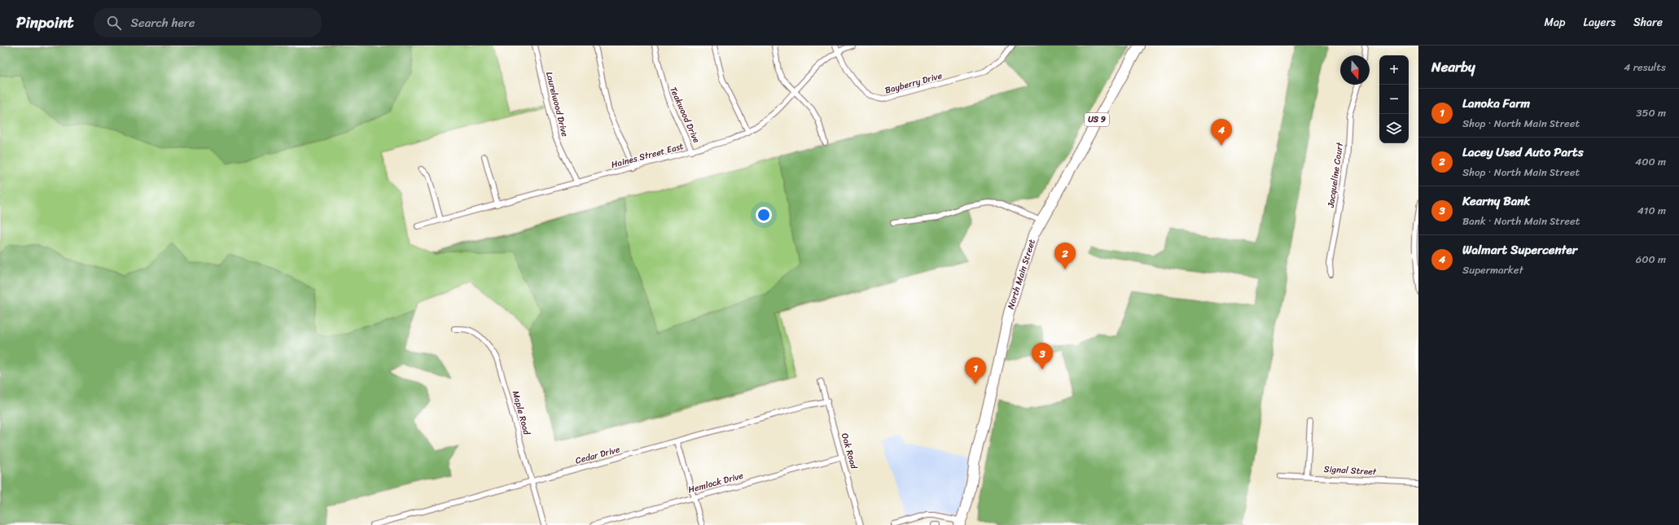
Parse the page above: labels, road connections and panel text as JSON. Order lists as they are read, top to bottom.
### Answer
{
  "streets": {
    "highway": ["US 9", "North Main Street"],
    "street": [
      "Bayberry Drive",
      "Laurelwood Drive",
      "Teakwood Drive",
      "Haines Street East",
      "Jacqueline Court",
      "Maple Road",
      "Oak Road",
      "Cedar Drive",
      "Signal Street",
      "Hemlock Drive"
    ]
  },
  "crossings": [
    ["Bayberry Drive", "Haines Street East"],
    ["Laurelwood Drive", "Haines Street East"],
    ["Teakwood Drive", "Haines Street East"],
    ["Maple Road", "Cedar Drive"],
    ["Oak Road", "Cedar Drive"],
    ["Oak Road", "Hemlock Drive"]
  ],
  "north": "bottom",
  "page": {
    "header": "Pinpoint",
    "search": "Search here",
    "nav": ["Map", "Layers", "Share"],
    "heading": ["Nearby", "4 results"],
    "map_buttons": ["+", "−"],
    "list": [
      {
        "mark": "1",
        "name": "Lanoka Farm",
        "note": "Shop · North Main Street",
        "value": "350 m"
      },
      {
        "mark": "2",
        "name": "Lacey Used Auto Parts",
        "note": "Shop · North Main Street",
        "value": "400 m"
      },
      {
        "mark": "3",
        "name": "Kearny Bank",
        "note": "Bank · North Main Street",
        "value": "410 m"
      },
      {
        "mark": "4",
        "name": "Walmart Supercenter",
        "note": "Supermarket",
        "value": "600 m"
      }
    ],
    "pins": [
      "4",
      "2",
      "3",
      "1"
    ]
  }
}
